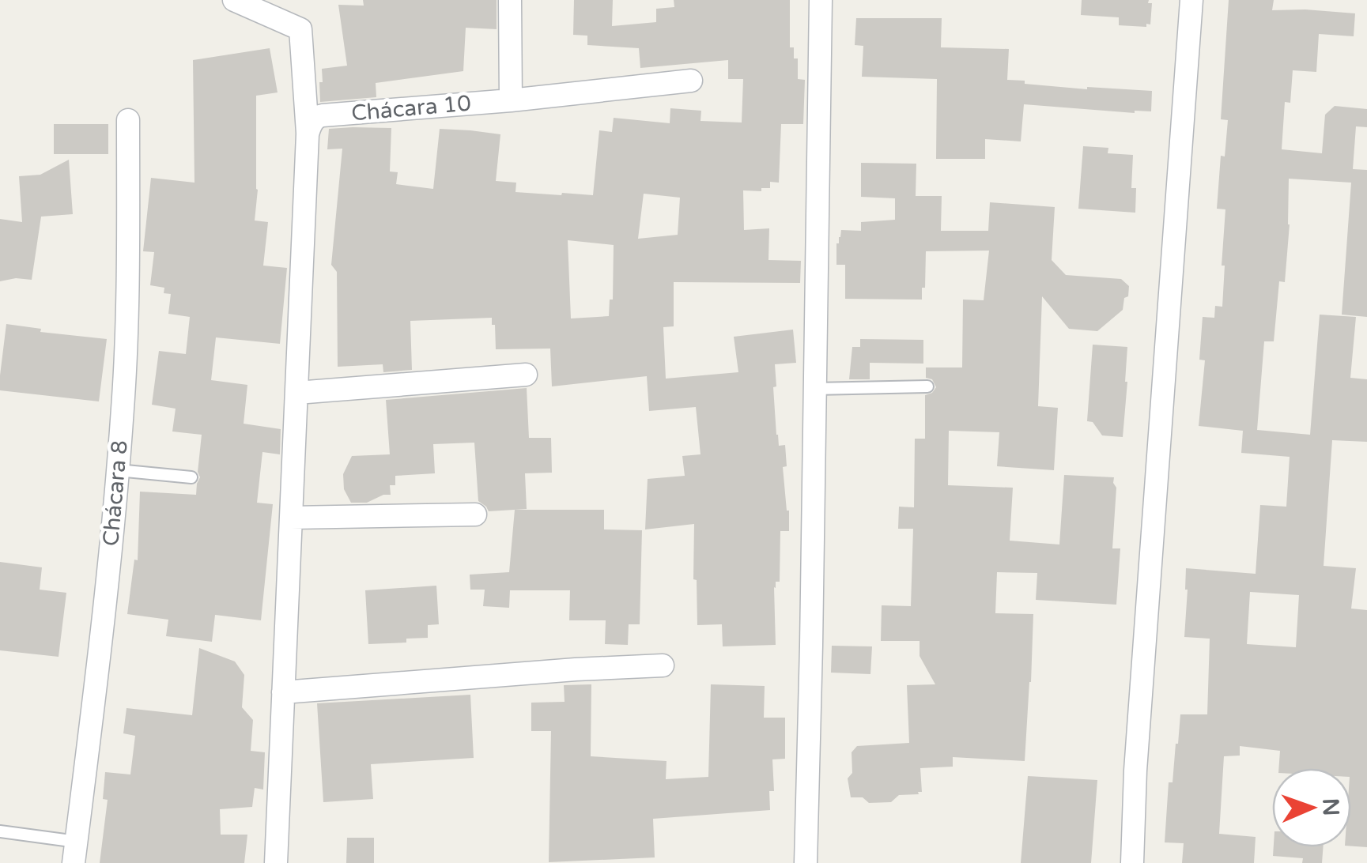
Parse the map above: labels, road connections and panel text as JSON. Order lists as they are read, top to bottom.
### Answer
{
  "streets": {
    "street": ["Chácara 10", "Chácara 8"]
  },
  "north": "right"
}
